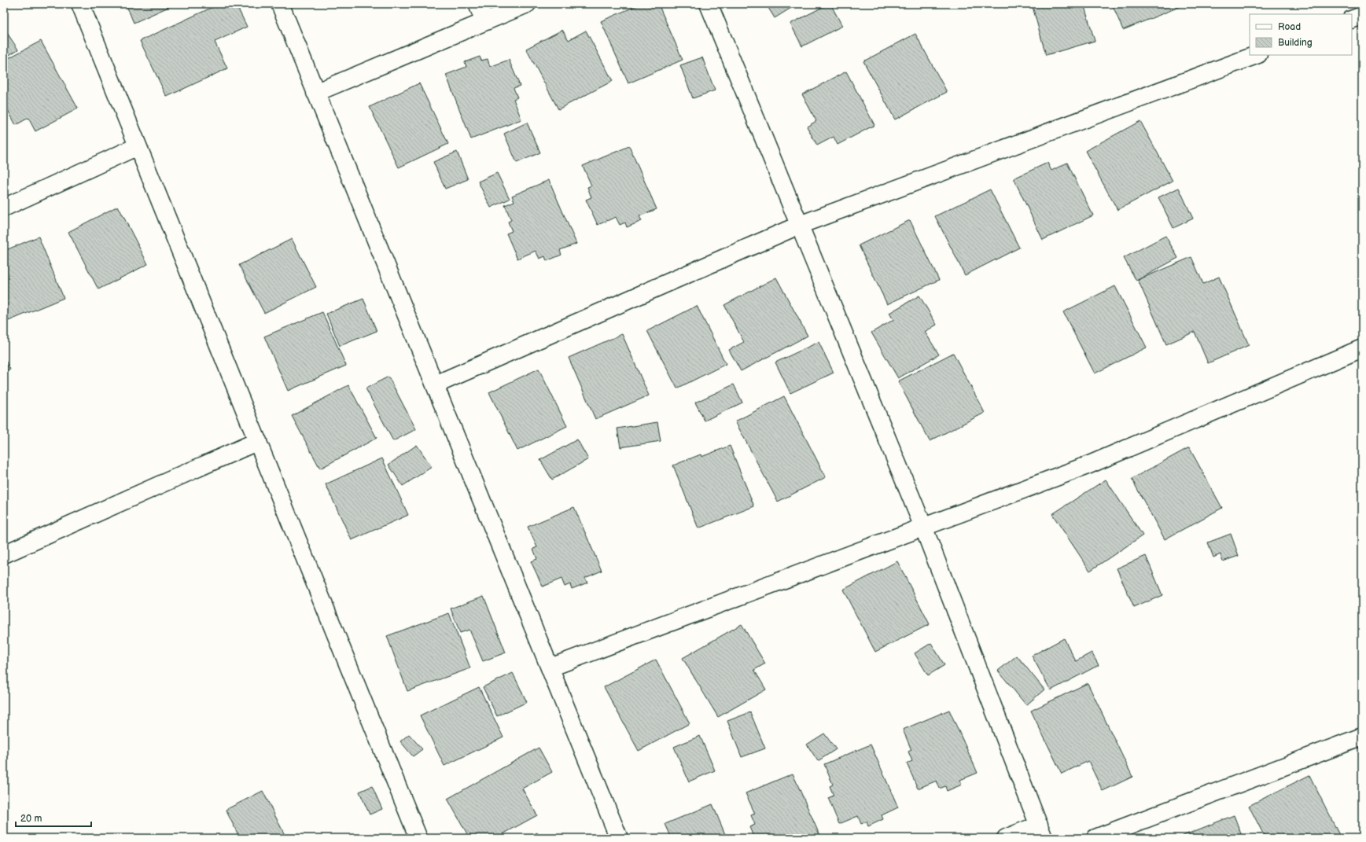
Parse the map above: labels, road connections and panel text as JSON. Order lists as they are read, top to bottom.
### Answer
{
  "legend": ["Road", "Building"],
  "scale_bar": "20 m"
}
